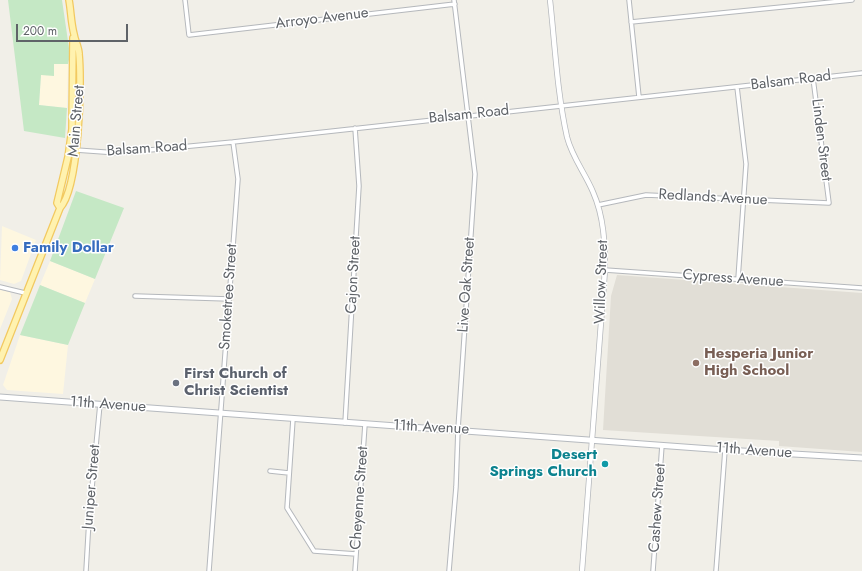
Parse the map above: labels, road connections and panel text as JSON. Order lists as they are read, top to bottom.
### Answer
{
  "streets": {
    "main road": ["Main Street", "11th Avenue"],
    "street": [
      "Arroyo Avenue",
      "Balsam Road",
      "Linden Street",
      "Redlands Avenue",
      "Cajon Street",
      "Cypress Avenue",
      "Willow Street",
      "Live Oak Street",
      "Smoketree Street",
      "Juniper Street",
      "Cheyenne Street",
      "Cashew Street"
    ]
  },
  "crossings": [
    ["Arroyo Avenue", "Live Oak Street"],
    ["Balsam Road", "Main Street"],
    ["Balsam Road", "Linden Street"],
    ["Balsam Road", "Cajon Street"],
    ["Balsam Road", "Willow Street"],
    ["Balsam Road", "Live Oak Street"],
    ["Balsam Road", "Smoketree Street"],
    ["Linden Street", "Redlands Avenue"],
    ["Redlands Avenue", "Willow Street"],
    ["Cajon Street", "11th Avenue"],
    ["Cypress Avenue", "Willow Street"],
    ["Willow Street", "11th Avenue"],
    ["Live Oak Street", "11th Avenue"],
    ["Smoketree Street", "11th Avenue"],
    ["11th Avenue", "Juniper Street"],
    ["11th Avenue", "Cheyenne Street"],
    ["11th Avenue", "Cashew Street"]
  ],
  "places": [
    "Family Dollar",
    "Hesperia Junior High School",
    "First Church of Christ Scientist",
    "Desert Springs Church"
  ],
  "scale_bar": "200 m"
}
